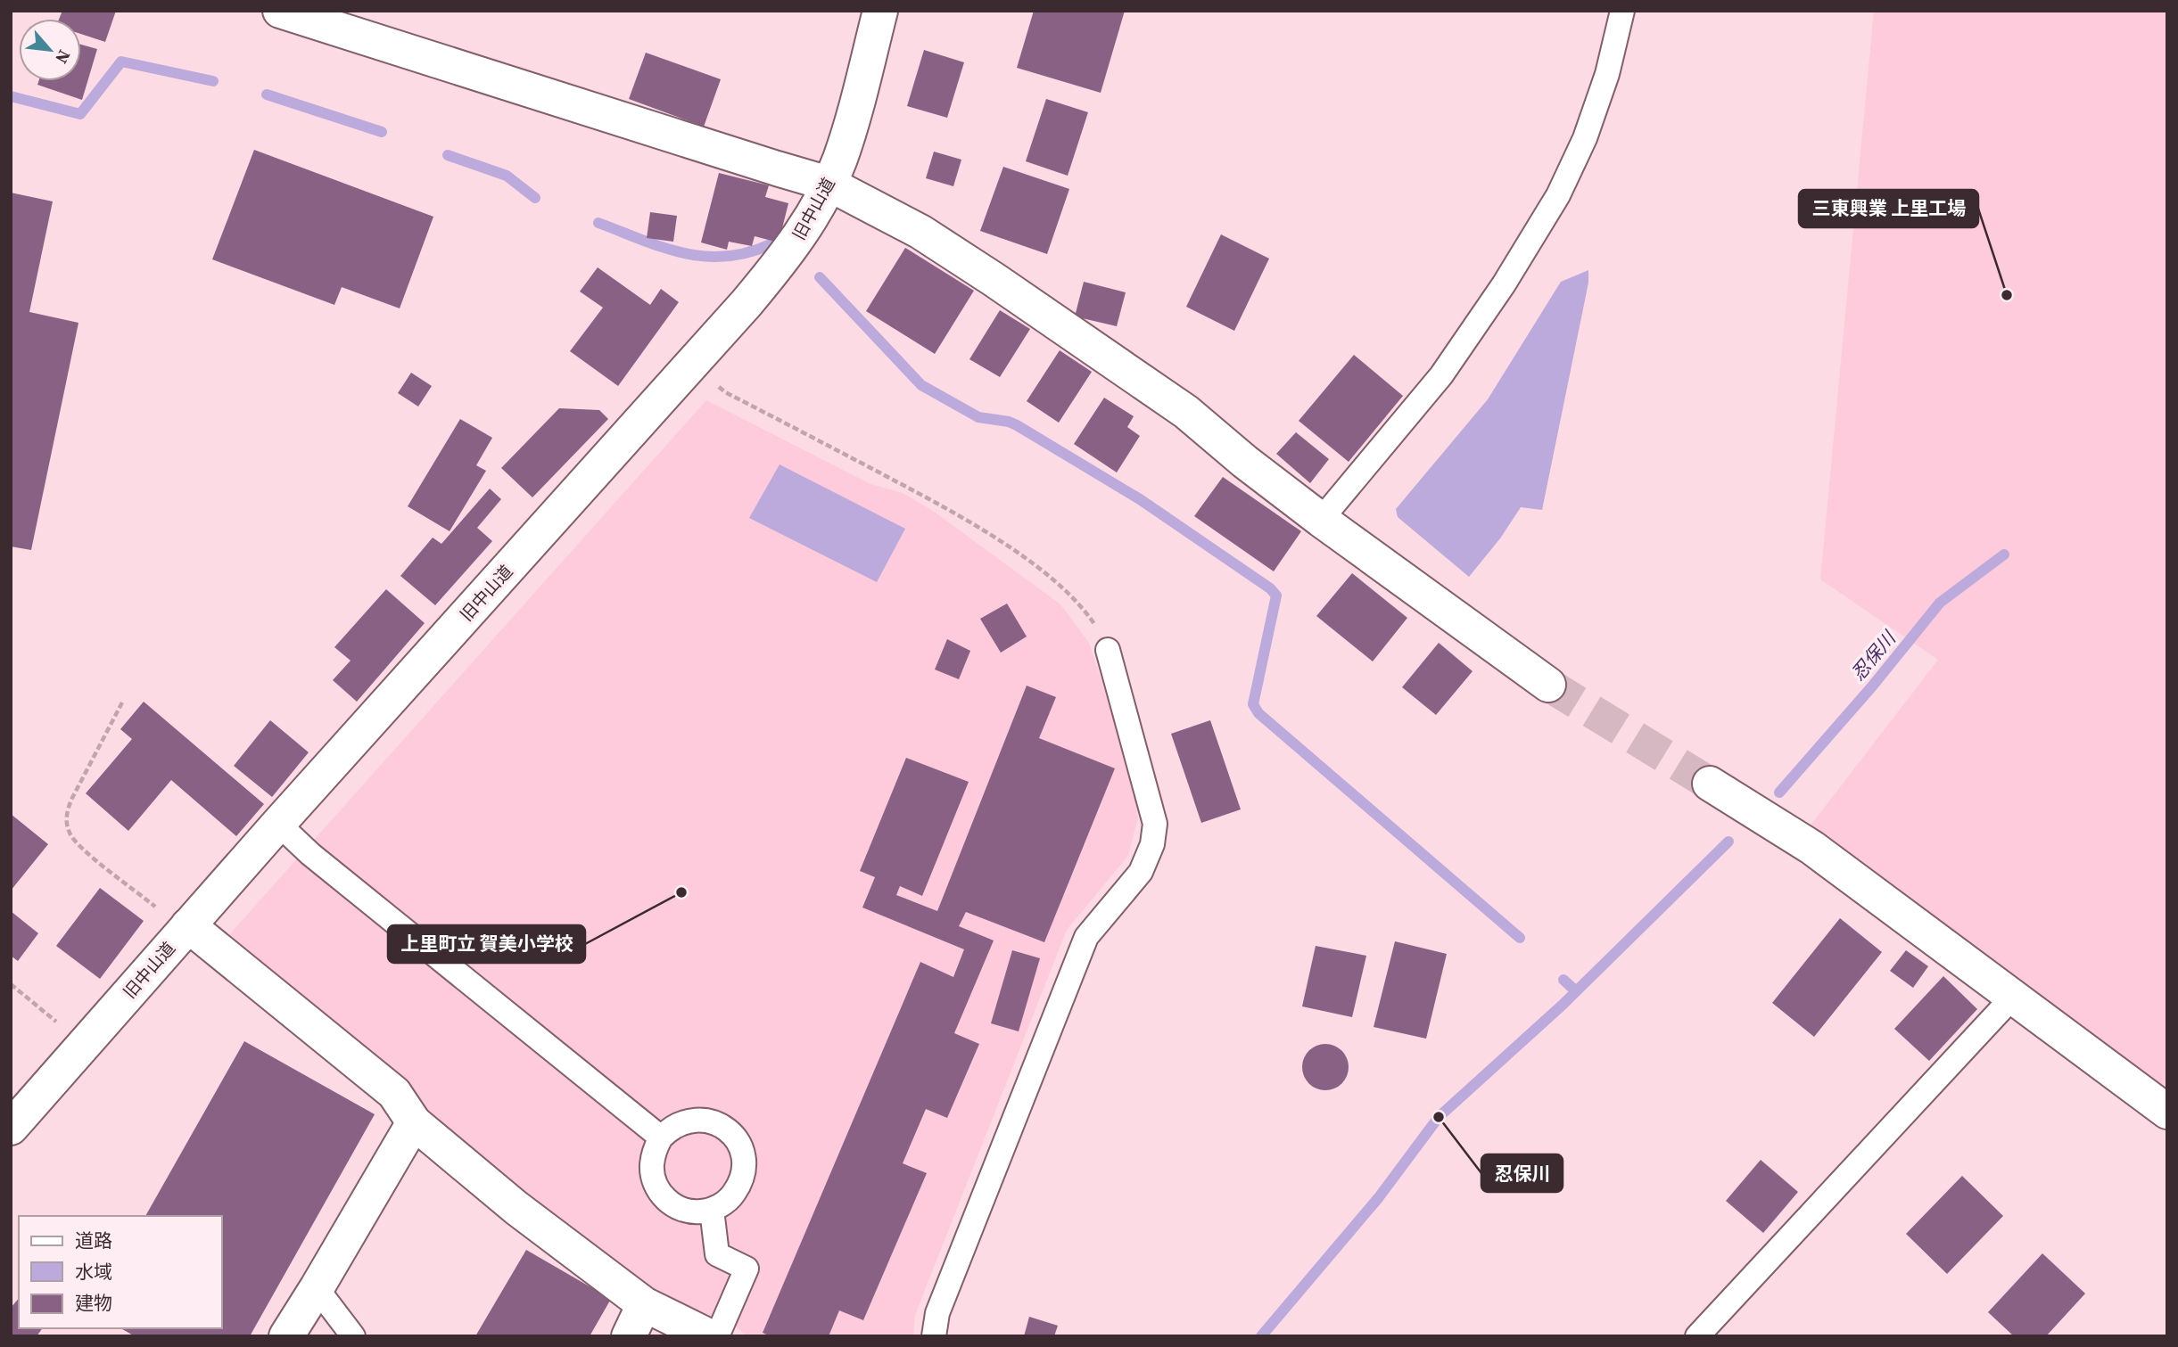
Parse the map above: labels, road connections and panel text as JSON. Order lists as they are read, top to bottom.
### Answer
{
  "streets": {
    "street": ["旧中山道"]
  },
  "water": ["忍保川"],
  "places": ["三東興業 上里工場", "上里町立 賀美小学校", "忍保川"],
  "legend": ["道路", "水域", "建物"],
  "north": "bottom right"
}
